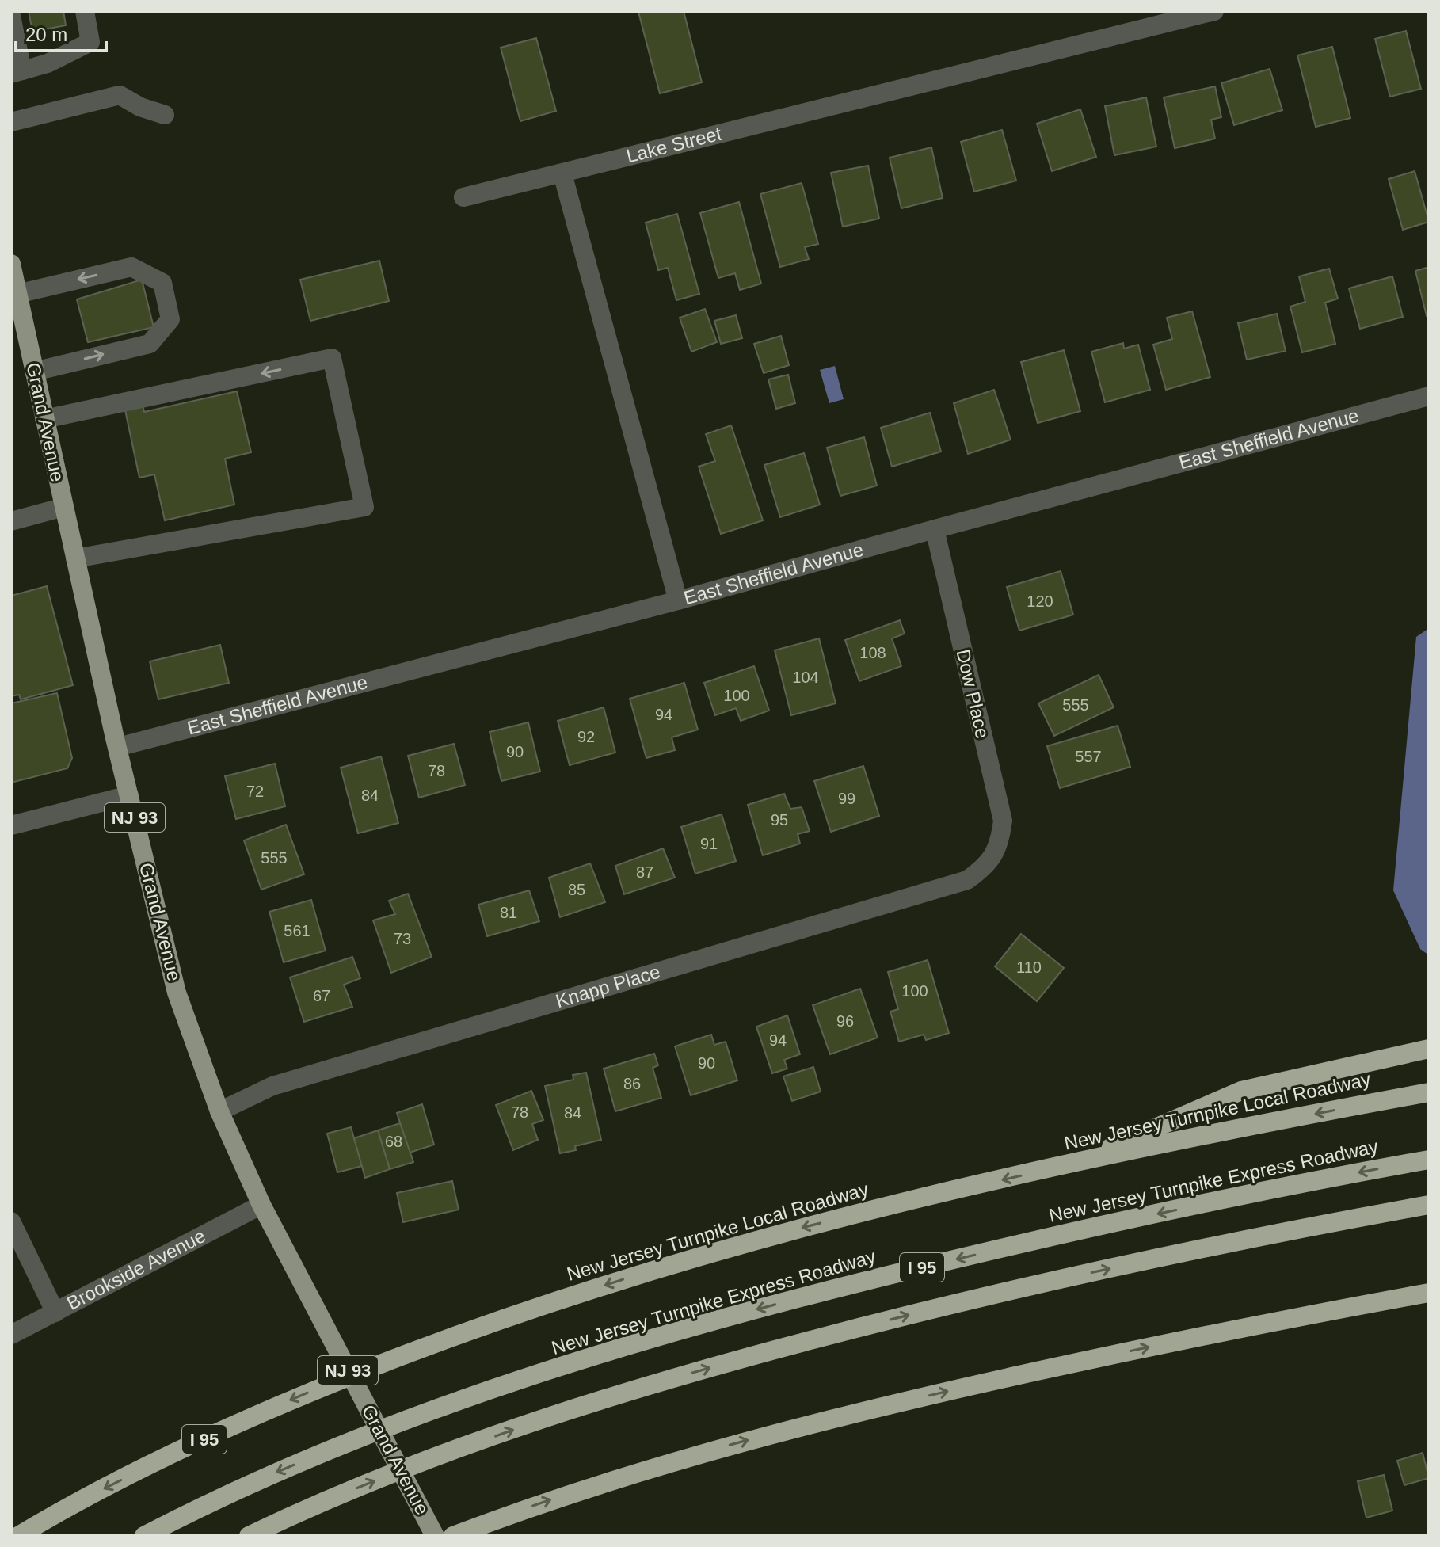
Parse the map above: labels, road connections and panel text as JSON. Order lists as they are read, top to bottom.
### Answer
{
  "streets": {
    "highway": ["New Jersey Turnpike Local Roadway", "New Jersey Turnpike Express Roadway", "I 95"],
    "main road": ["Grand Avenue", "NJ 93"],
    "street": [
      "Lake Street",
      "East Sheffield Avenue",
      "Dow Place",
      "Knapp Place",
      "Brookside Avenue"
    ]
  },
  "crossings": [
    ["Grand Avenue", "East Sheffield Avenue"],
    ["Grand Avenue", "Knapp Place"],
    ["Grand Avenue", "Brookside Avenue"],
    ["East Sheffield Avenue", "Dow Place"],
    ["Dow Place", "Knapp Place"]
  ],
  "house_numbers": [
    "120",
    "108",
    "104",
    "100",
    "555",
    "94",
    "92",
    "90",
    "557",
    "78",
    "72",
    "84",
    "99",
    "95",
    "91",
    "555",
    "87",
    "85",
    "81",
    "561",
    "73",
    "110",
    "100",
    "67",
    "96",
    "94",
    "90",
    "86",
    "78",
    "84",
    "68"
  ],
  "scale_bar": "20 m"
}
